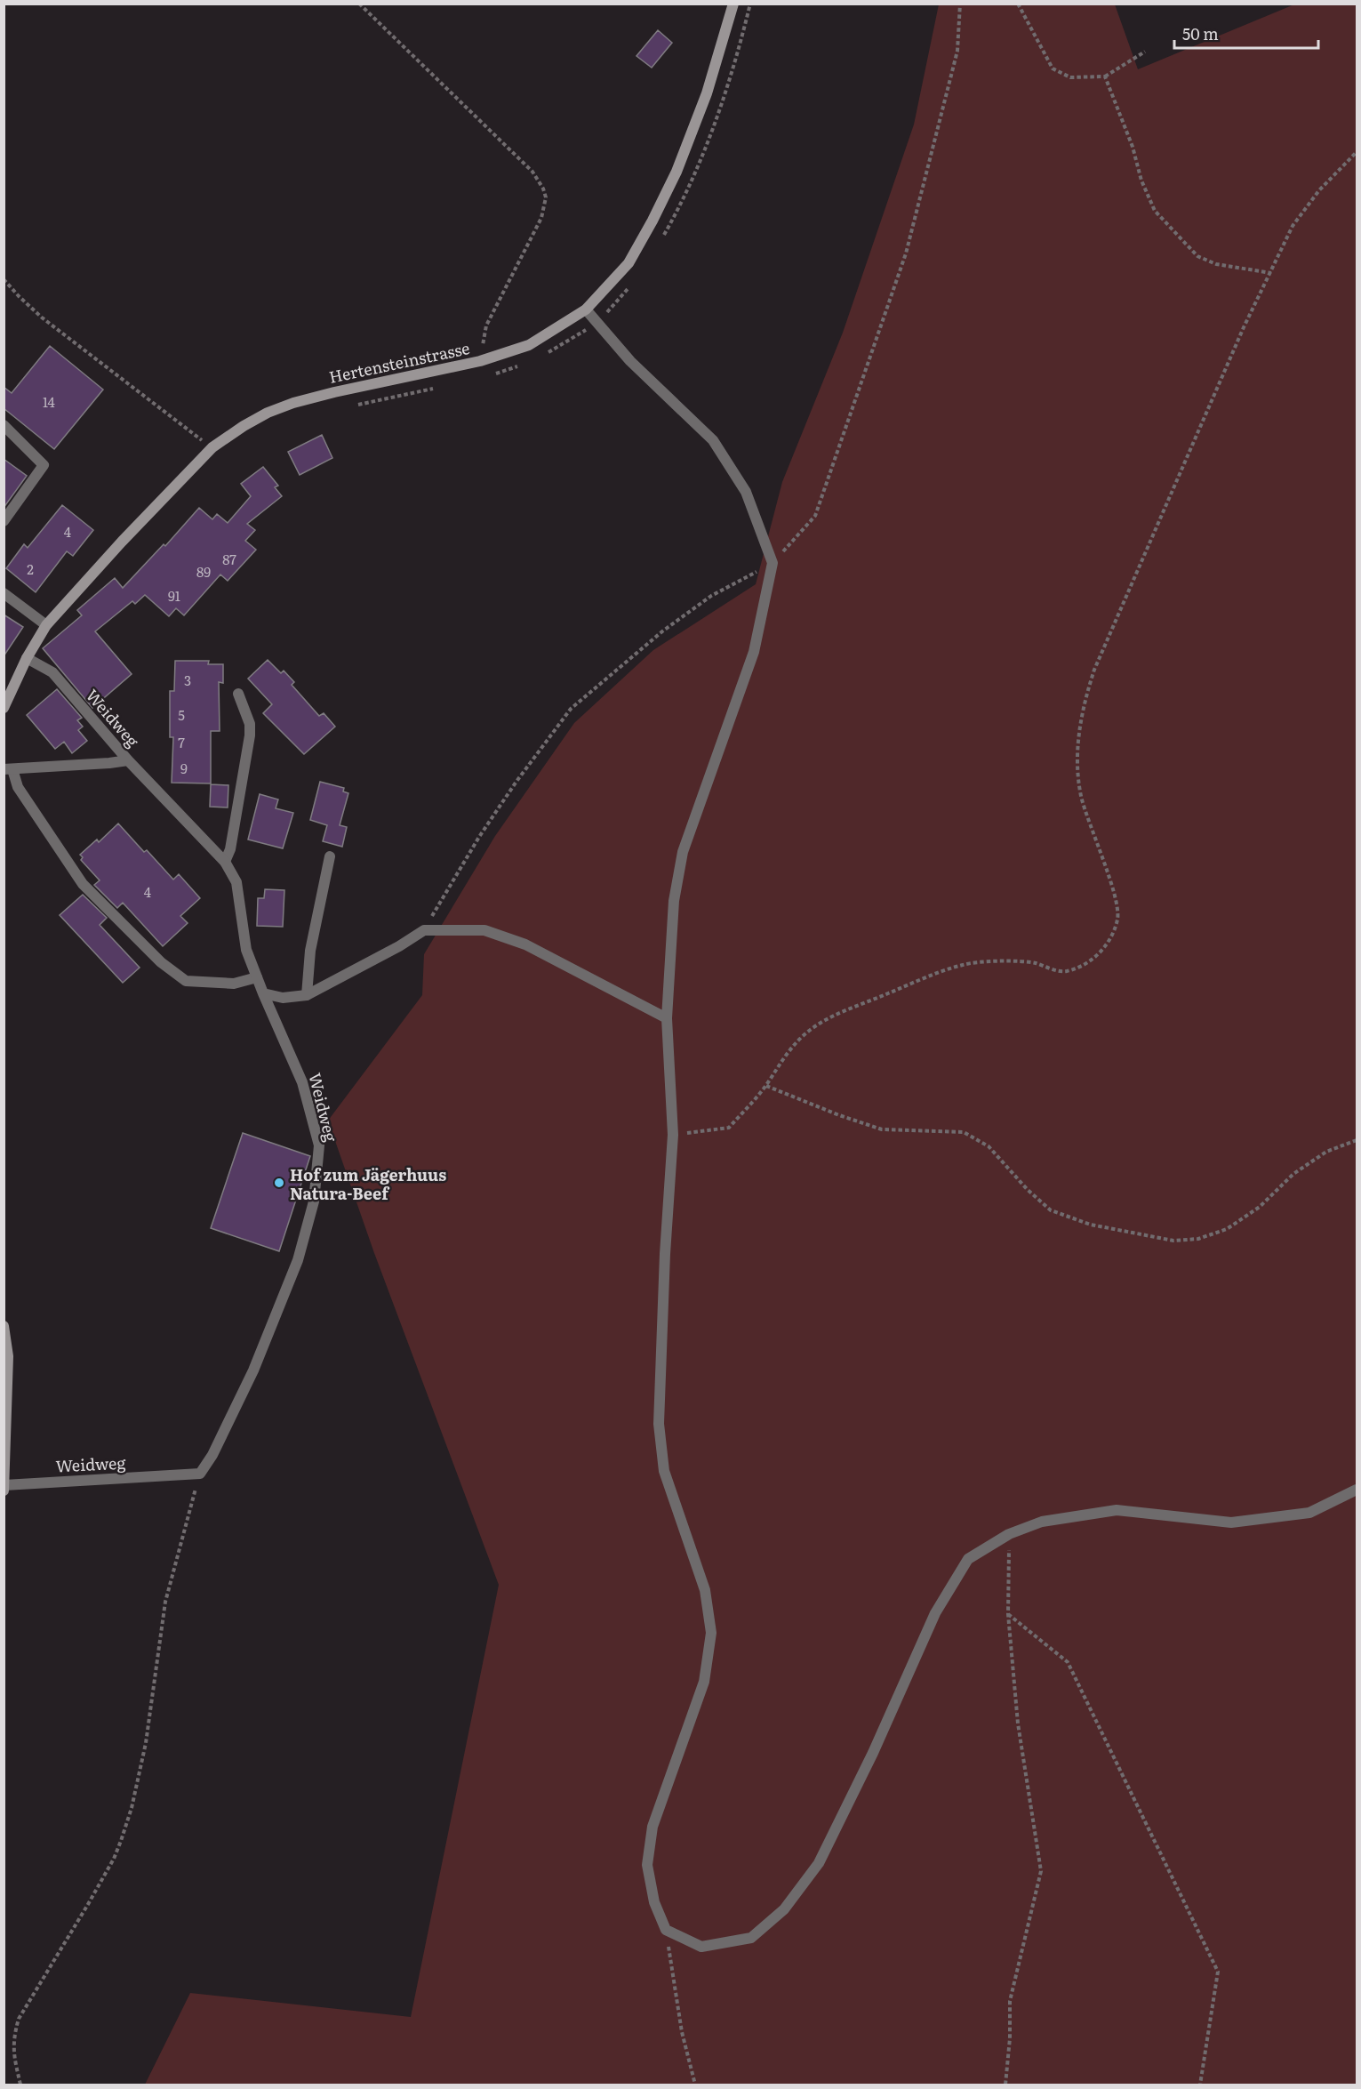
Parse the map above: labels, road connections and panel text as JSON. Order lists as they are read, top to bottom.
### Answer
{
  "streets": {
    "street": ["Hertensteinstrasse", "Weidweg"]
  },
  "crossings": [
    ["Hertensteinstrasse", "Weidweg"]
  ],
  "places": ["Hof zum Jägerhuus Natura-Beef"],
  "house_numbers": [
    "14",
    "4",
    "87",
    "2",
    "89",
    "91",
    "3",
    "5",
    "7",
    "9",
    "4"
  ],
  "scale_bar": "50 m"
}
